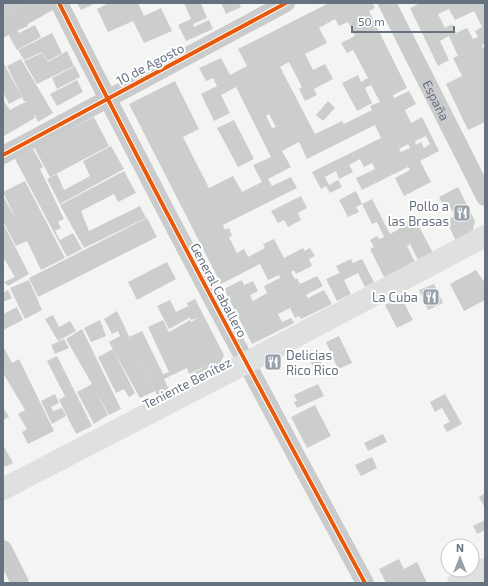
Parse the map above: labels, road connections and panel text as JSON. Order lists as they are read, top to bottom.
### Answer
{
  "streets": {
    "main road": ["Teniente Benítez"],
    "street": ["10 de Agosto", "España", "General Caballero"]
  },
  "crossings": [
    ["10 de Agosto", "General Caballero"],
    ["General Caballero", "Teniente Benítez"]
  ],
  "places": {
    "restaurant": ["Pollo a las Brasas", "La Cuba", "Delicias Rico Rico"]
  },
  "scale_bar": "50 m",
  "north": "top"
}
